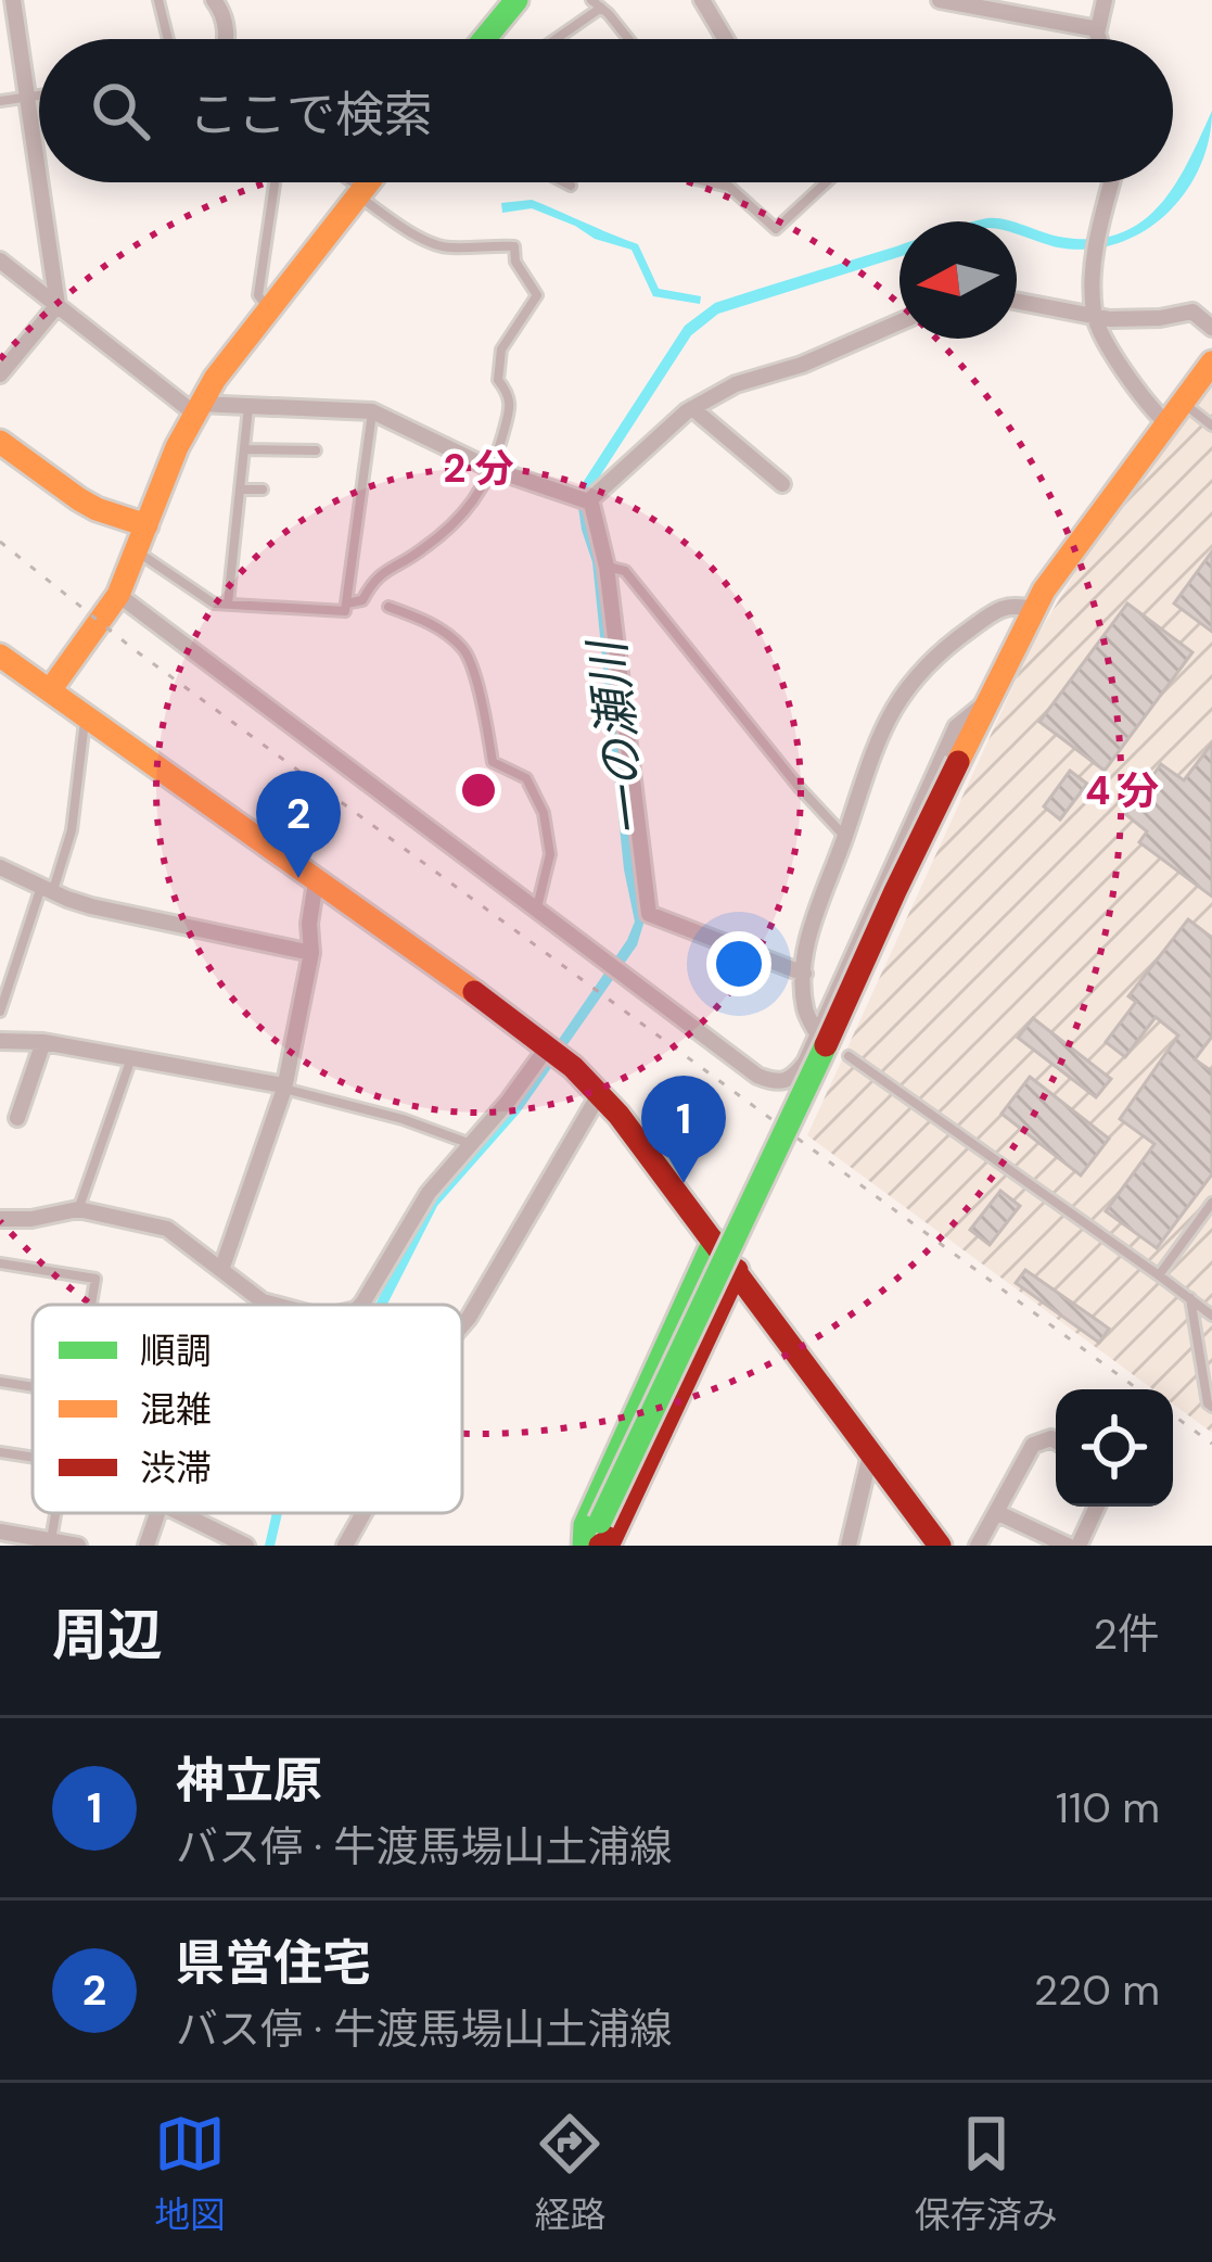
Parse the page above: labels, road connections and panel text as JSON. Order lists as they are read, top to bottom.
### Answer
{
  "water": ["一の瀬川"],
  "legend": ["順調", "混雑", "渋滞"],
  "north": "left",
  "page": {
    "search": "ここで検索",
    "pins": ["2", "1"],
    "heading": ["周辺", "2件"],
    "list": [
      {
        "mark": "1",
        "name": "神立原",
        "note": "バス停 · 牛渡馬場山土浦線",
        "value": "110 m"
      },
      {
        "mark": "2",
        "name": "県営住宅",
        "note": "バス停 · 牛渡馬場山土浦線",
        "value": "220 m"
      }
    ],
    "nav": ["地図", "経路", "保存済み"]
  },
  "rings": ["2 分", "4 分"]
}
